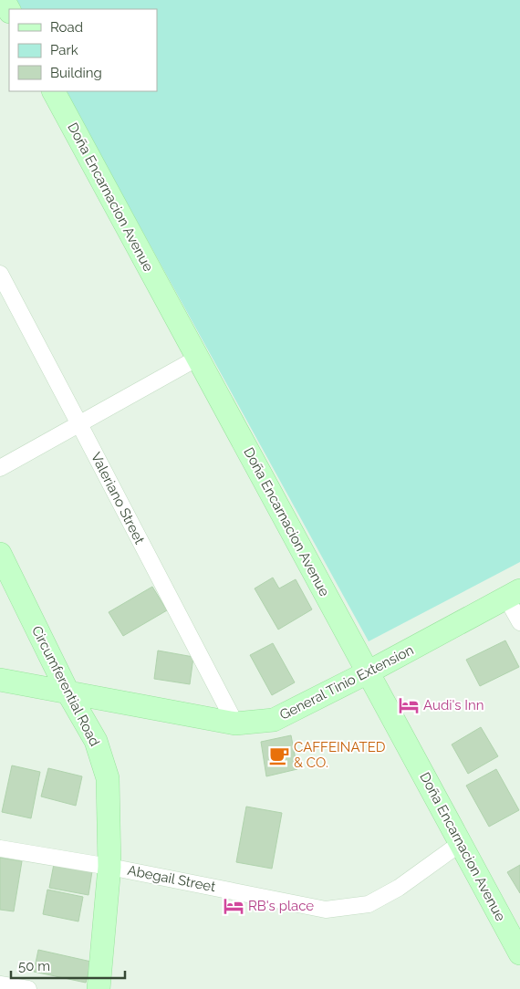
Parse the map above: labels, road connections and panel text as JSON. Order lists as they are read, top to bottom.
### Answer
{
  "streets": {
    "street": [
      "Doña Encarnacion Avenue",
      "Valeriano Street",
      "General Tinio Extension",
      "Circumferential Road",
      "Abegail Street"
    ]
  },
  "crossings": [
    ["Doña Encarnacion Avenue", "General Tinio Extension"],
    ["Doña Encarnacion Avenue", "Abegail Street"],
    ["Valeriano Street", "General Tinio Extension"],
    ["General Tinio Extension", "Circumferential Road"],
    ["Circumferential Road", "Abegail Street"]
  ],
  "places": {
    "hotel": ["Audi's Inn", "RB's place"],
    "cafe": ["CAFFEINATED & CO."]
  },
  "legend": ["Road", "Park", "Building"],
  "scale_bar": "50 m"
}
